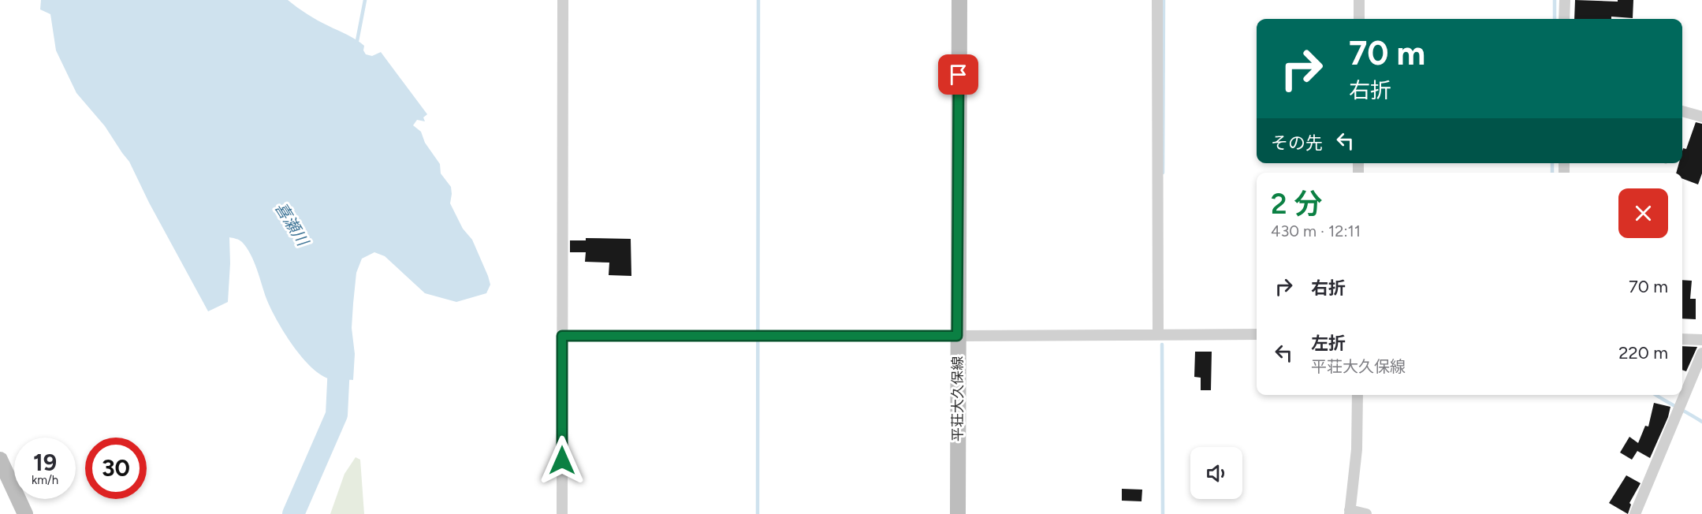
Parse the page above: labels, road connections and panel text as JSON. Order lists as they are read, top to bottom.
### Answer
{
  "streets": {
    "main road": ["平荘大久保線"]
  },
  "water": ["喜瀬川"],
  "page": {
    "turn": ["70 m", "右折"],
    "then": "その先",
    "heading": ["2 分", "430 m · 12:11"],
    "list": [
      {
        "name": "右折",
        "value": "70 m"
      },
      {
        "name": "左折",
        "note": "平荘大久保線",
        "value": "220 m"
      }
    ],
    "speed": "19 km/h",
    "limit": "30"
  }
}
